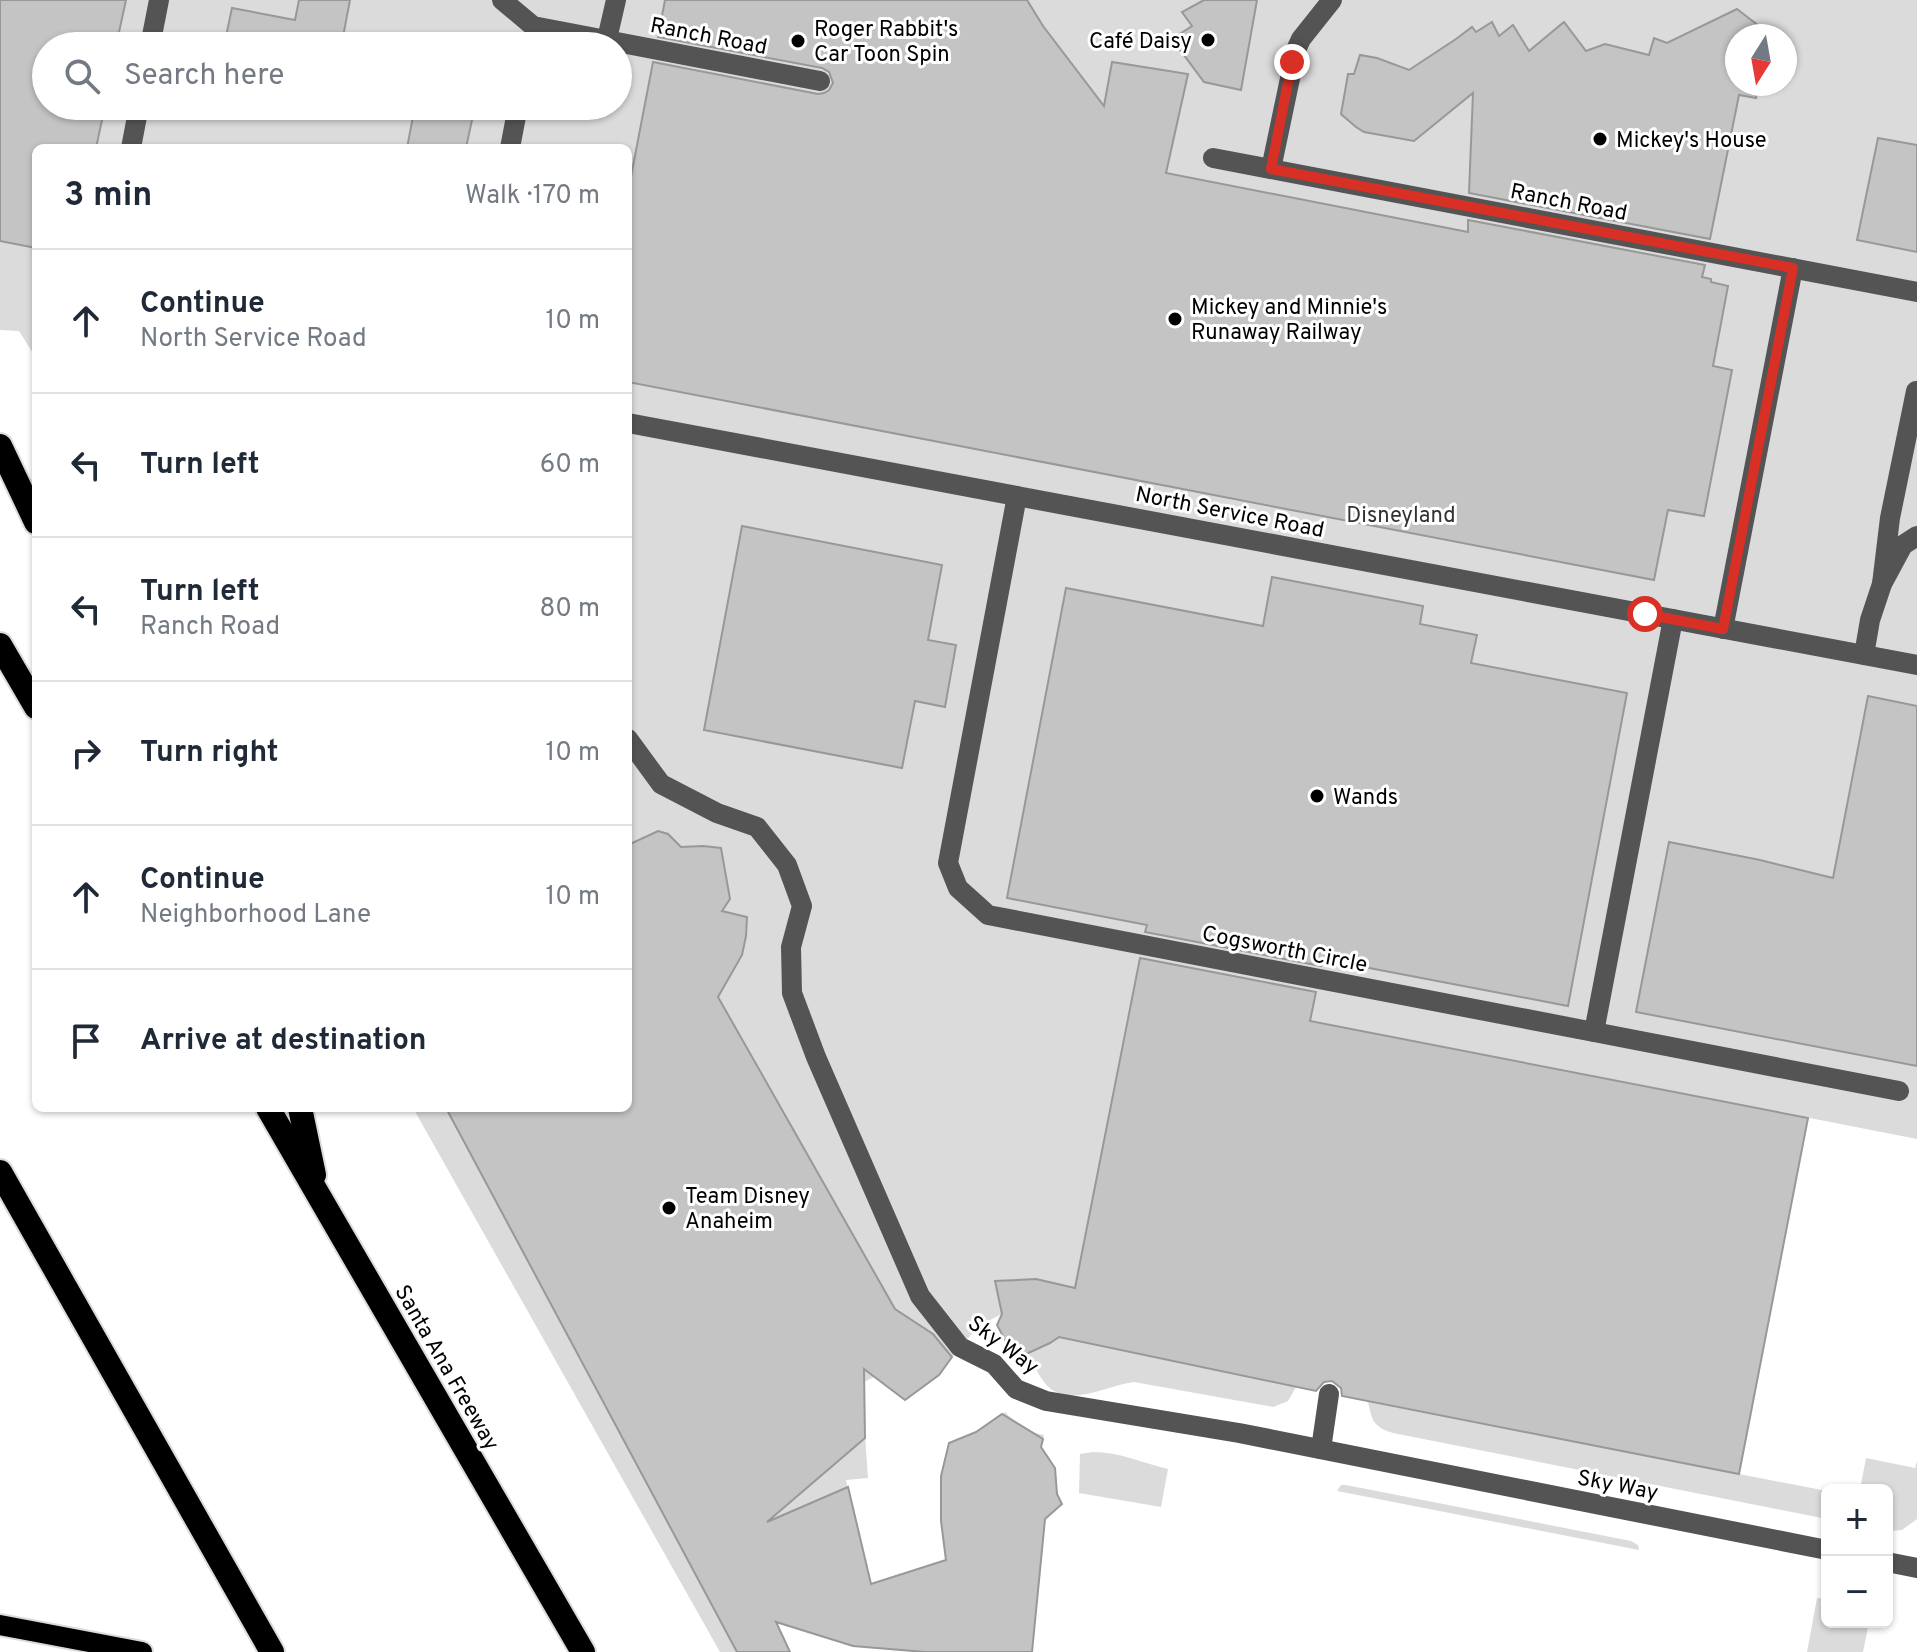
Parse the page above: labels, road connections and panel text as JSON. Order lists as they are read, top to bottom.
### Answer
{
  "streets": {
    "highway": ["Santa Ana Freeway"],
    "street": [
      "Ranch Road",
      "North Service Road",
      "Cogsworth Circle",
      "Sky Way"
    ]
  },
  "crossings": [
    ["North Service Road", "Cogsworth Circle"]
  ],
  "parks": ["Disneyland"],
  "places": [
    "Café Daisy",
    "Roger Rabbit's Car Toon Spin",
    "Mickey's House",
    "Mickey and Minnie's Runaway Railway",
    "Wands",
    "Team Disney Anaheim"
  ],
  "north": "bottom",
  "page": {
    "search": "Search here",
    "heading": ["3 min", "Walk · 170 m"],
    "list": [
      ["Continue", "North Service Road", "10 m"],
      ["Turn left", "60 m"],
      ["Turn left", "Ranch Road", "80 m"],
      ["Turn right", "10 m"],
      ["Continue", "Neighborhood Lane", "10 m"],
      "Arrive at destination"
    ],
    "map_buttons": ["+", "−"]
  }
}
